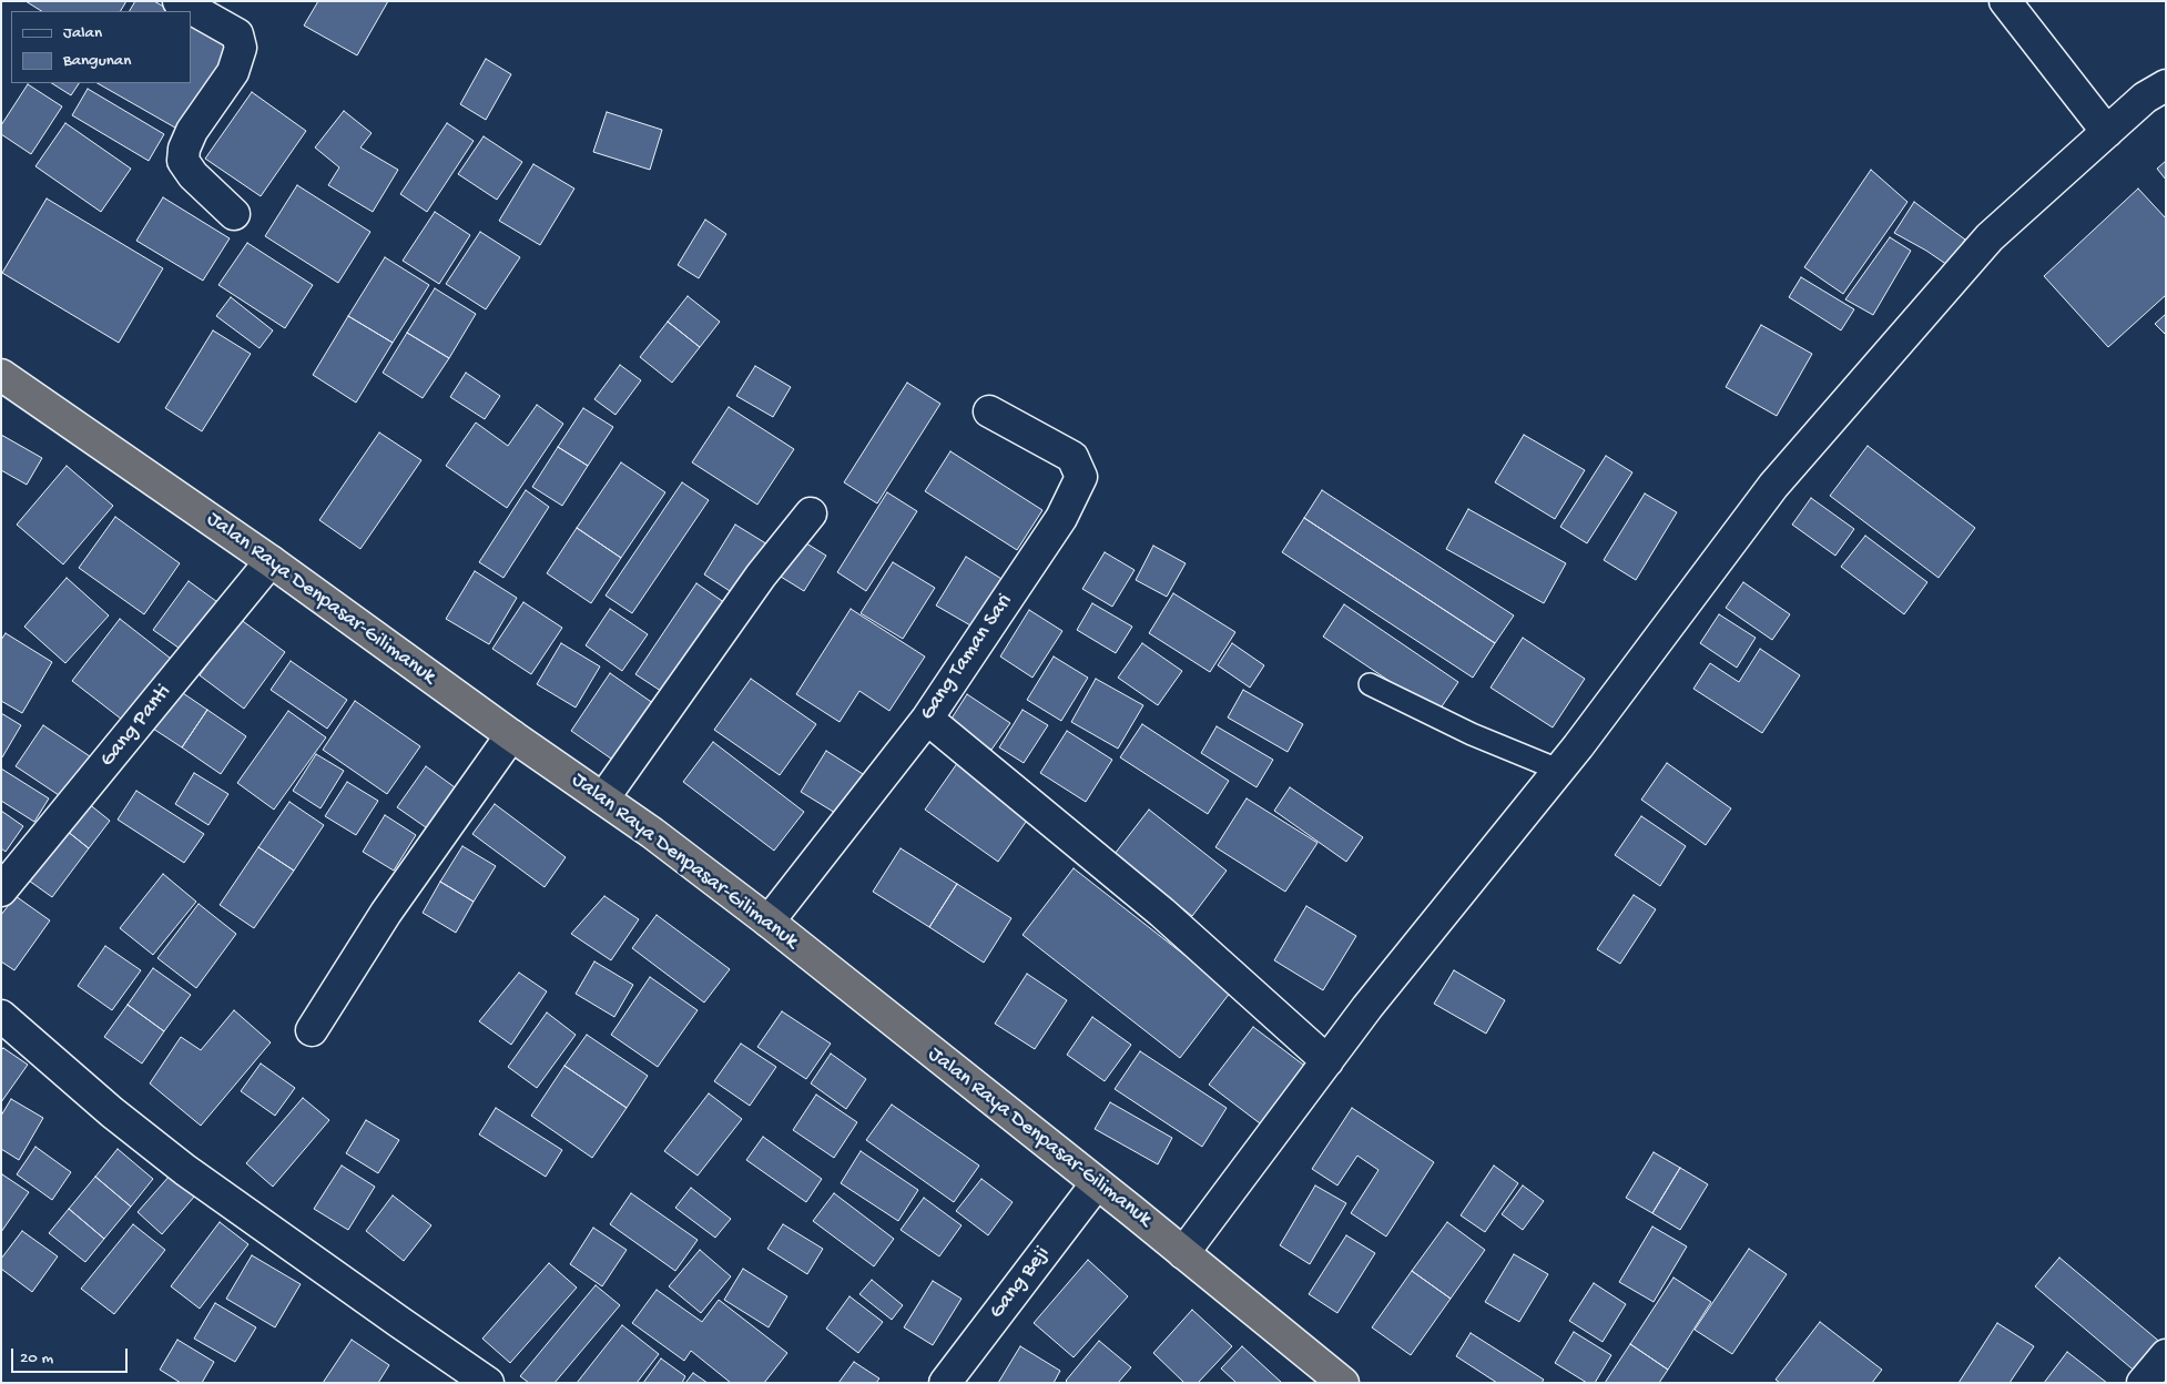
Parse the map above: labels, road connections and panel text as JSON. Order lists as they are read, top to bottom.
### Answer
{
  "streets": {
    "highway": ["Jalan Raya Denpasar-Gilimanuk"],
    "street": ["Gang Taman Sari", "Gang Panti", "Gang Beji"]
  },
  "crossings": [
    ["Jalan Raya Denpasar-Gilimanuk", "Gang Taman Sari"],
    ["Jalan Raya Denpasar-Gilimanuk", "Gang Panti"],
    ["Jalan Raya Denpasar-Gilimanuk", "Gang Beji"]
  ],
  "legend": ["Jalan", "Bangunan"],
  "scale_bar": "20 m"
}
